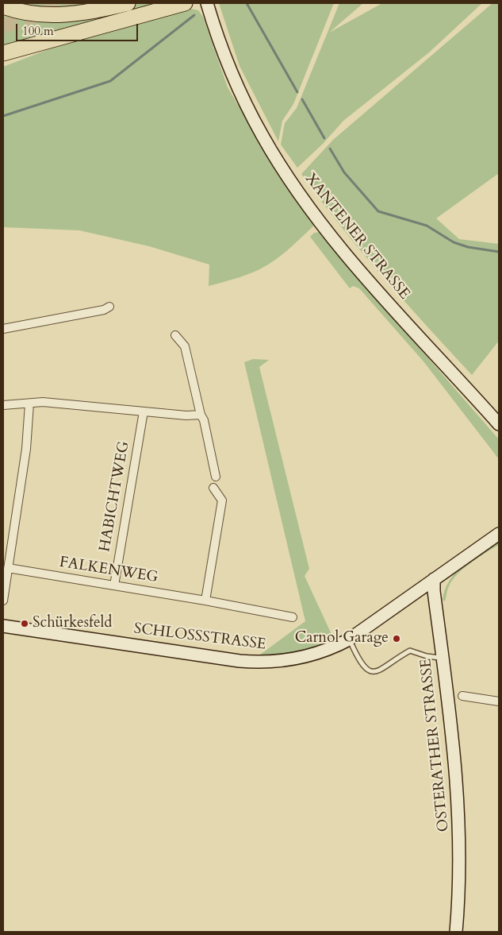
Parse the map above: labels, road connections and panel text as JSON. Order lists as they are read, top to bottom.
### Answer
{
  "streets": {
    "main road": ["XANTENER STRASSE", "SCHLOSSSTRASSE", "OSTERATHER STRASSE"],
    "street": ["HABICHTWEG", "FALKENWEG"]
  },
  "crossings": [
    ["HABICHTWEG", "FALKENWEG"],
    ["SCHLOSSSTRASSE", "OSTERATHER STRASSE"]
  ],
  "places": ["Schürkesfeld", "Carnol Garage"],
  "scale_bar": "100 m"
}
